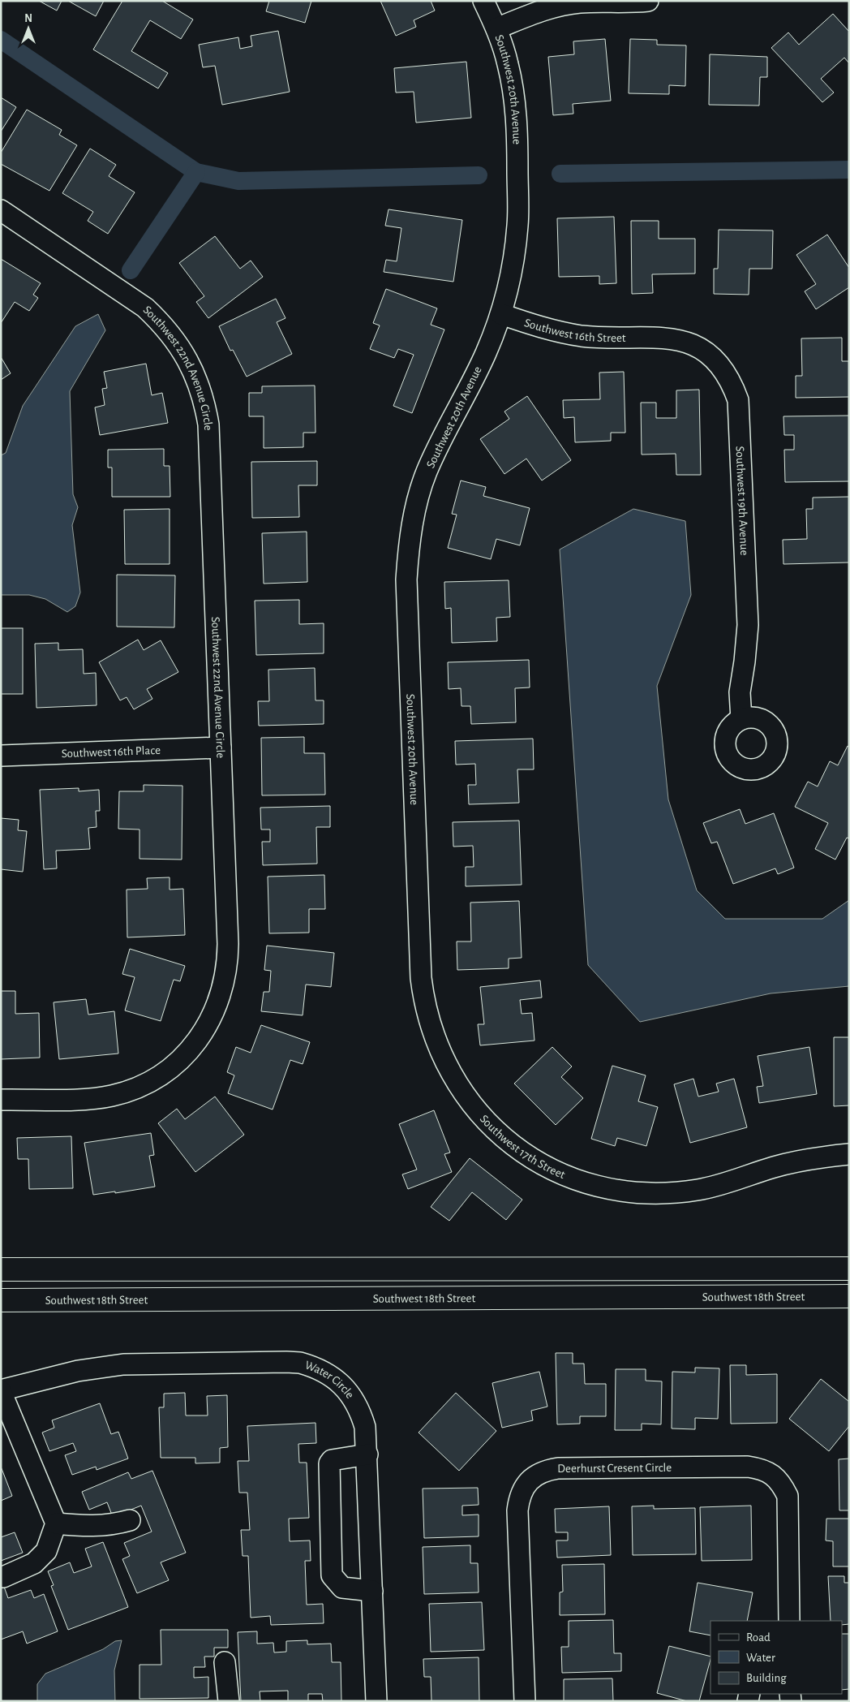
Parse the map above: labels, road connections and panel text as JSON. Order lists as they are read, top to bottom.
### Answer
{
  "streets": {
    "main road": ["Southwest 18th Street"],
    "street": [
      "Southwest 20th Avenue",
      "Southwest 16th Street",
      "Southwest 22nd Avenue Circle",
      "Southwest 19th Avenue",
      "Southwest 16th Place",
      "Southwest 17th Street",
      "Water Circle",
      "Deerhurst Cresent Circle"
    ]
  },
  "crossings": [
    ["Southwest 20th Avenue", "Southwest 16th Street"],
    ["Southwest 20th Avenue", "Southwest 17th Street"],
    ["Southwest 16th Street", "Southwest 19th Avenue"],
    ["Southwest 22nd Avenue Circle", "Southwest 16th Place"]
  ],
  "legend": ["Road", "Water", "Building"],
  "north": "top"
}
